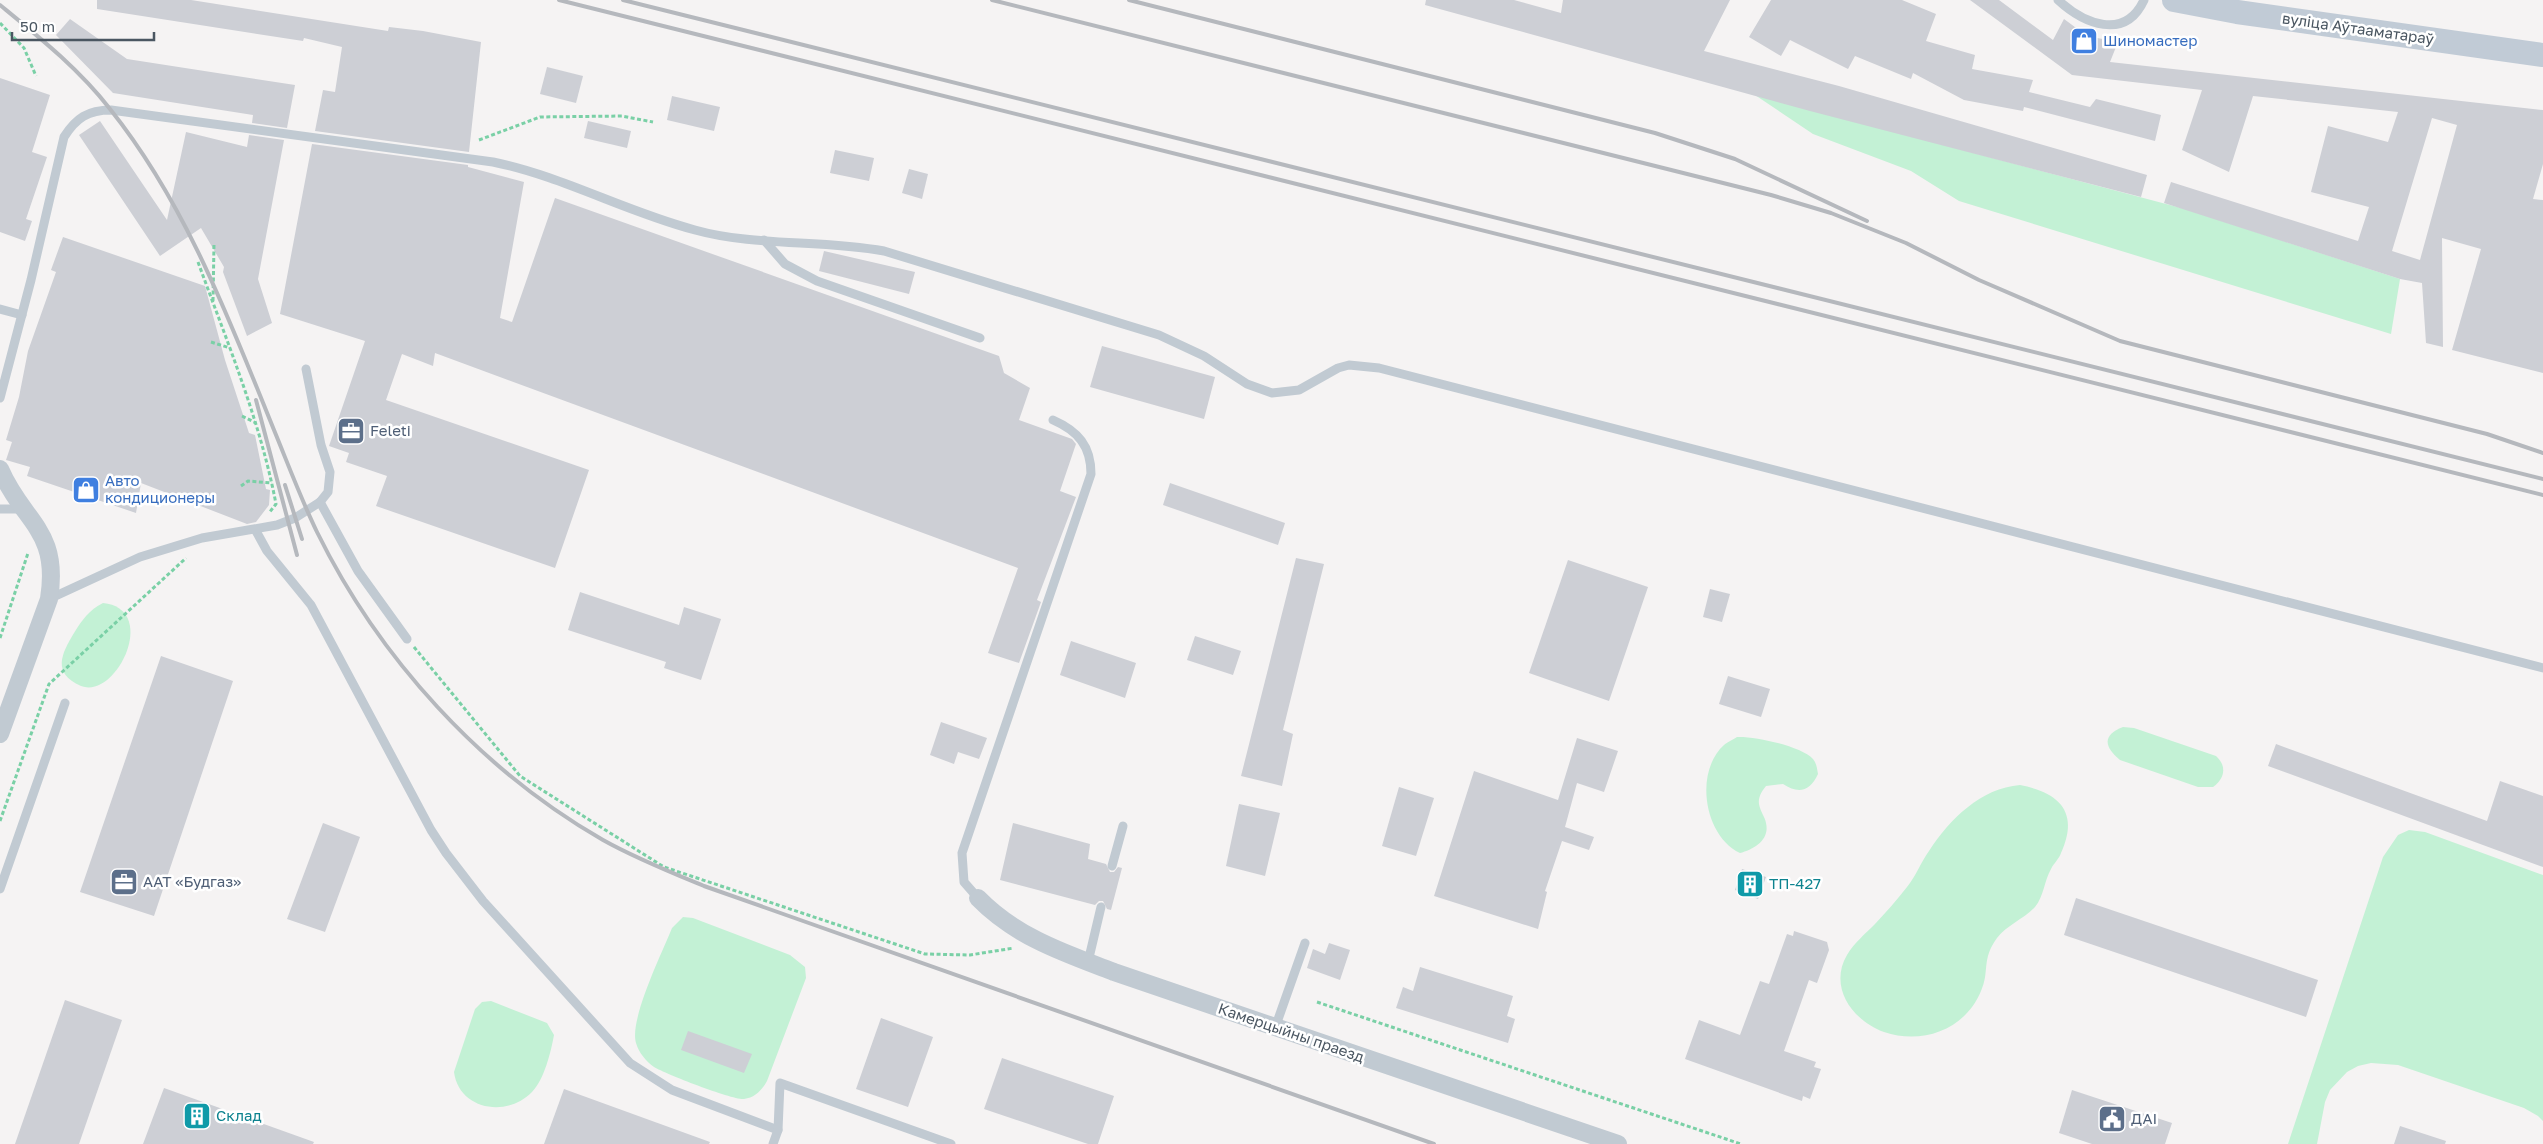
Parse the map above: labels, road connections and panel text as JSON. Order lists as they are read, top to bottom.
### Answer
{
  "streets": {
    "main road": ["вуліца Аўтааматараў"],
    "street": ["Камерцыйны праезд"]
  },
  "places": {
    "shop": ["Шиномастер", "Авто кондиционеры"],
    "office": ["Feleti", "ААТ «Будгаз»"],
    "building": ["ТП-427", "Склад"],
    "public building": ["ДАІ"]
  },
  "scale_bar": "50 m"
}
